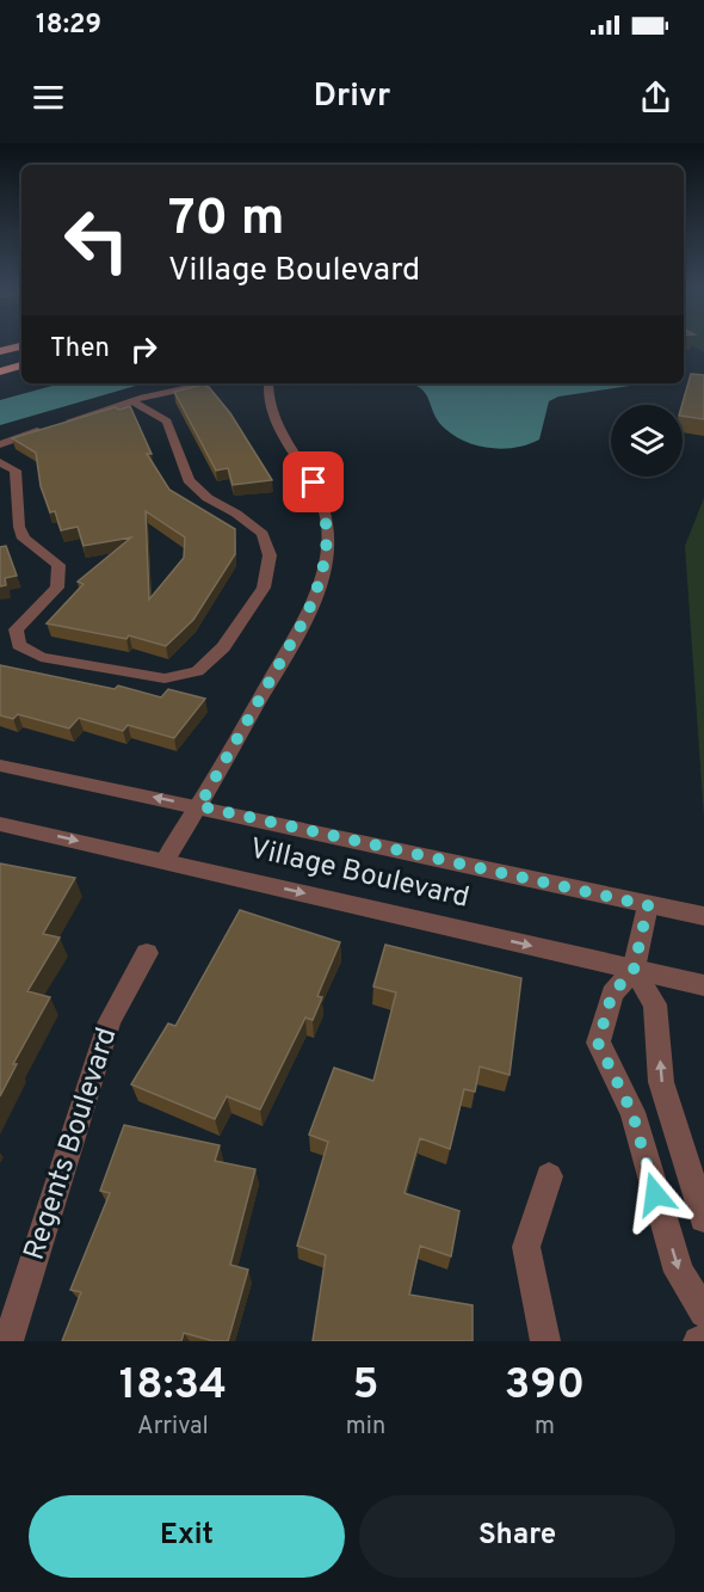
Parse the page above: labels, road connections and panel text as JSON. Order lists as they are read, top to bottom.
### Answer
{
  "streets": {
    "street": ["Village Boulevard", "Regents Boulevard"]
  },
  "page": {
    "status": "18:29",
    "header": "Drivr",
    "turn": ["70 m", "Village Boulevard"],
    "then": "Then",
    "eta": [
      "18:34",
      "Arrival",
      "5",
      "min",
      "390",
      "m"
    ],
    "buttons": ["Exit", "Share"]
  }
}
